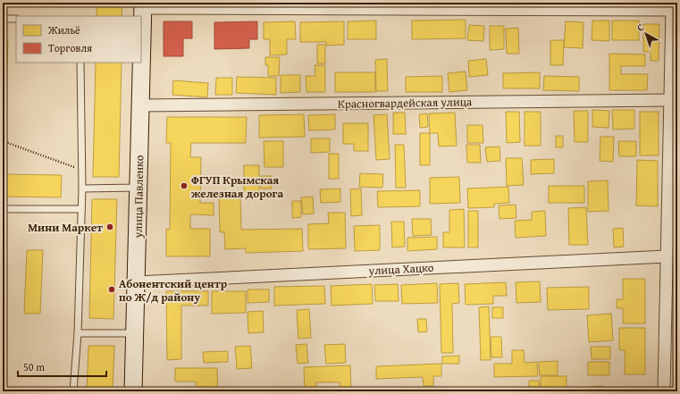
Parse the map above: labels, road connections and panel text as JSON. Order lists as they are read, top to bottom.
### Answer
{
  "streets": {
    "main road": ["улица Павленко"],
    "street": ["Красногвардейская улица", "улица Хацко"]
  },
  "crossings": [
    ["Красногвардейская улица", "улица Павленко"],
    ["улица Павленко", "улица Хацко"]
  ],
  "places": ["ФГУП Крымская железная дорога", "Мини Маркет", "Абонентский центр по Ж/д району"],
  "legend": ["Жильё", "Торговля"],
  "scale_bar": "50 m",
  "north": "top left"
}
